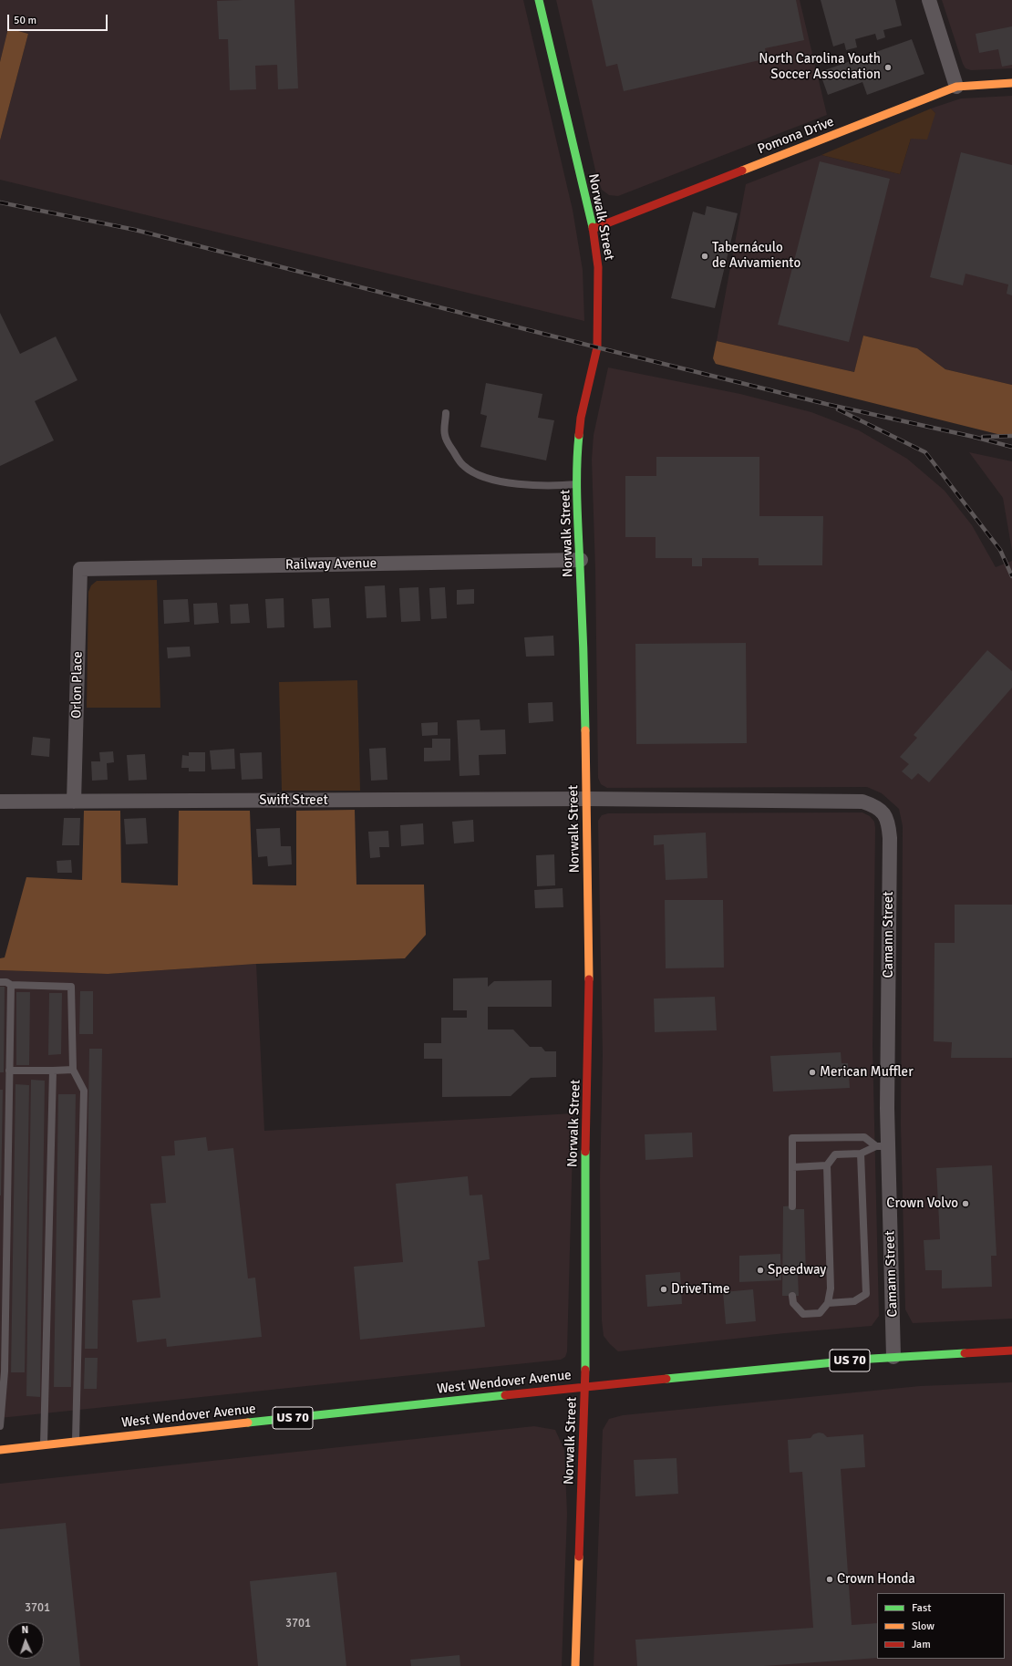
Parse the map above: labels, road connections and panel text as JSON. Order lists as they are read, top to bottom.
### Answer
{
  "streets": {
    "main road": [
      "Pomona Drive",
      "Norwalk Street",
      "US 70",
      "West Wendover Avenue"
    ],
    "street": [
      "Railway Avenue",
      "Orlon Place",
      "Swift Street",
      "Camann Street"
    ]
  },
  "crossings": [
    ["Pomona Drive", "Norwalk Street"],
    ["Norwalk Street", "Railway Avenue"],
    ["Norwalk Street", "Swift Street"],
    ["Norwalk Street", "Camann Street"],
    ["Norwalk Street", "West Wendover Avenue"],
    ["Railway Avenue", "Orlon Place"],
    ["Orlon Place", "Swift Street"],
    ["Swift Street", "Camann Street"],
    ["Camann Street", "West Wendover Avenue"]
  ],
  "places": [
    "North Carolina Youth Soccer Association",
    "Tabernáculo de Avivamiento",
    "Merican Muffler",
    "Crown Volvo",
    "Speedway",
    "DriveTime",
    "Crown Honda"
  ],
  "house_numbers": ["3701", "3701"],
  "legend": ["Fast", "Slow", "Jam"],
  "scale_bar": "50 m",
  "north": "top"
}
